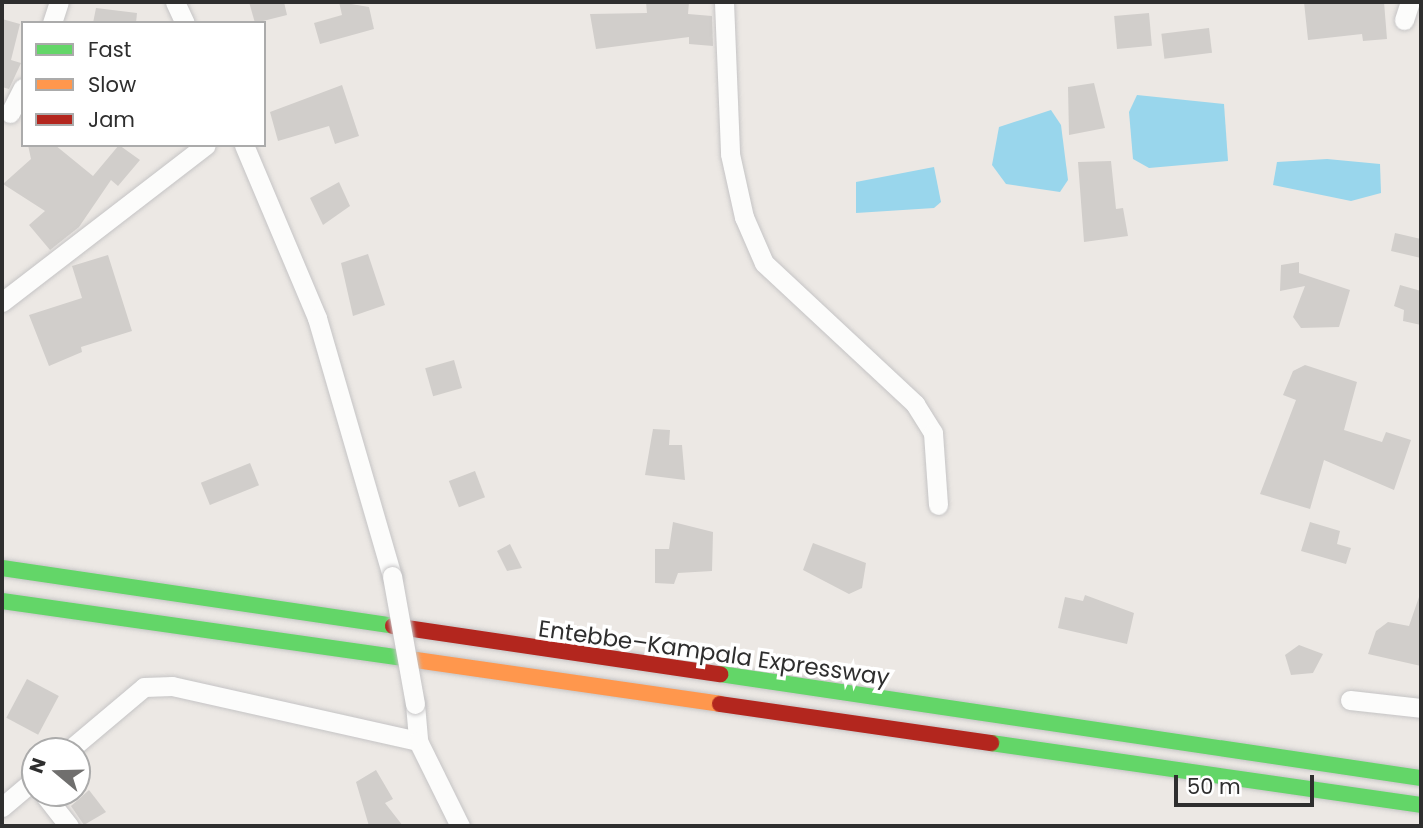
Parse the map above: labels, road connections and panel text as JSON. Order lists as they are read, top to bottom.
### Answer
{
  "streets": {
    "highway": ["Entebbe–Kampala Expressway"]
  },
  "legend": ["Fast", "Slow", "Jam"],
  "scale_bar": "50 m",
  "north": "left"
}
